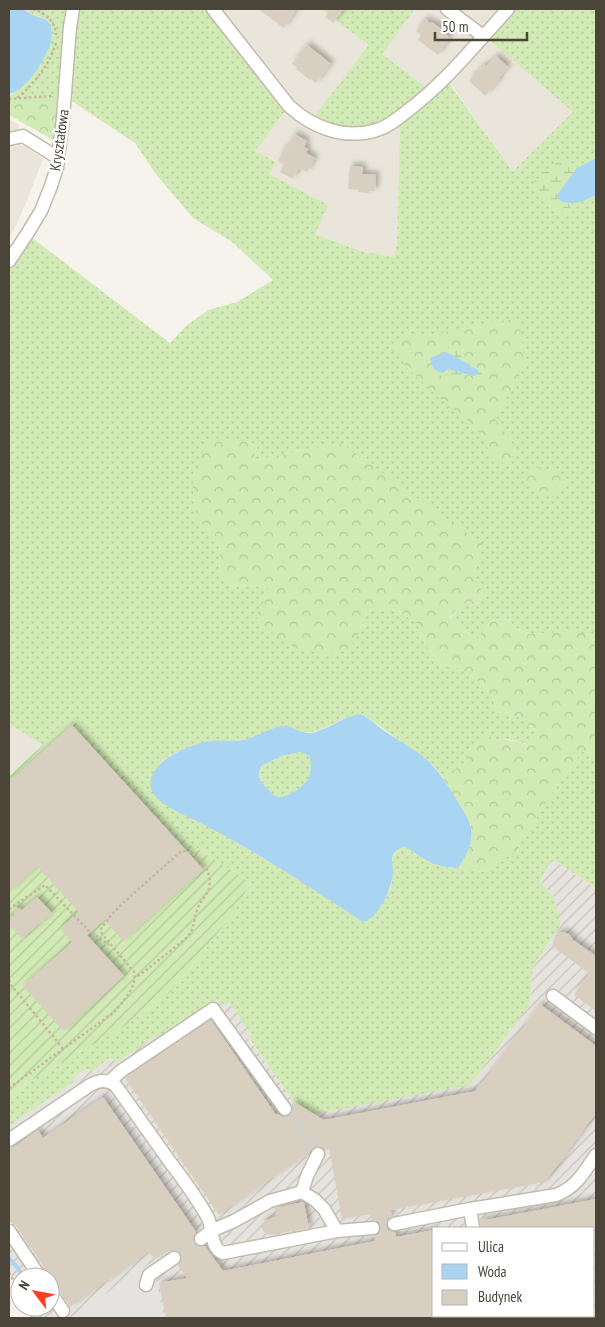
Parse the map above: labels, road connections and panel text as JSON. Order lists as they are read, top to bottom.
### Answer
{
  "streets": {
    "lane": ["Kryształowa"]
  },
  "legend": ["Ulica", "Woda", "Budynek"],
  "scale_bar": "50 m",
  "north": "top left"
}
